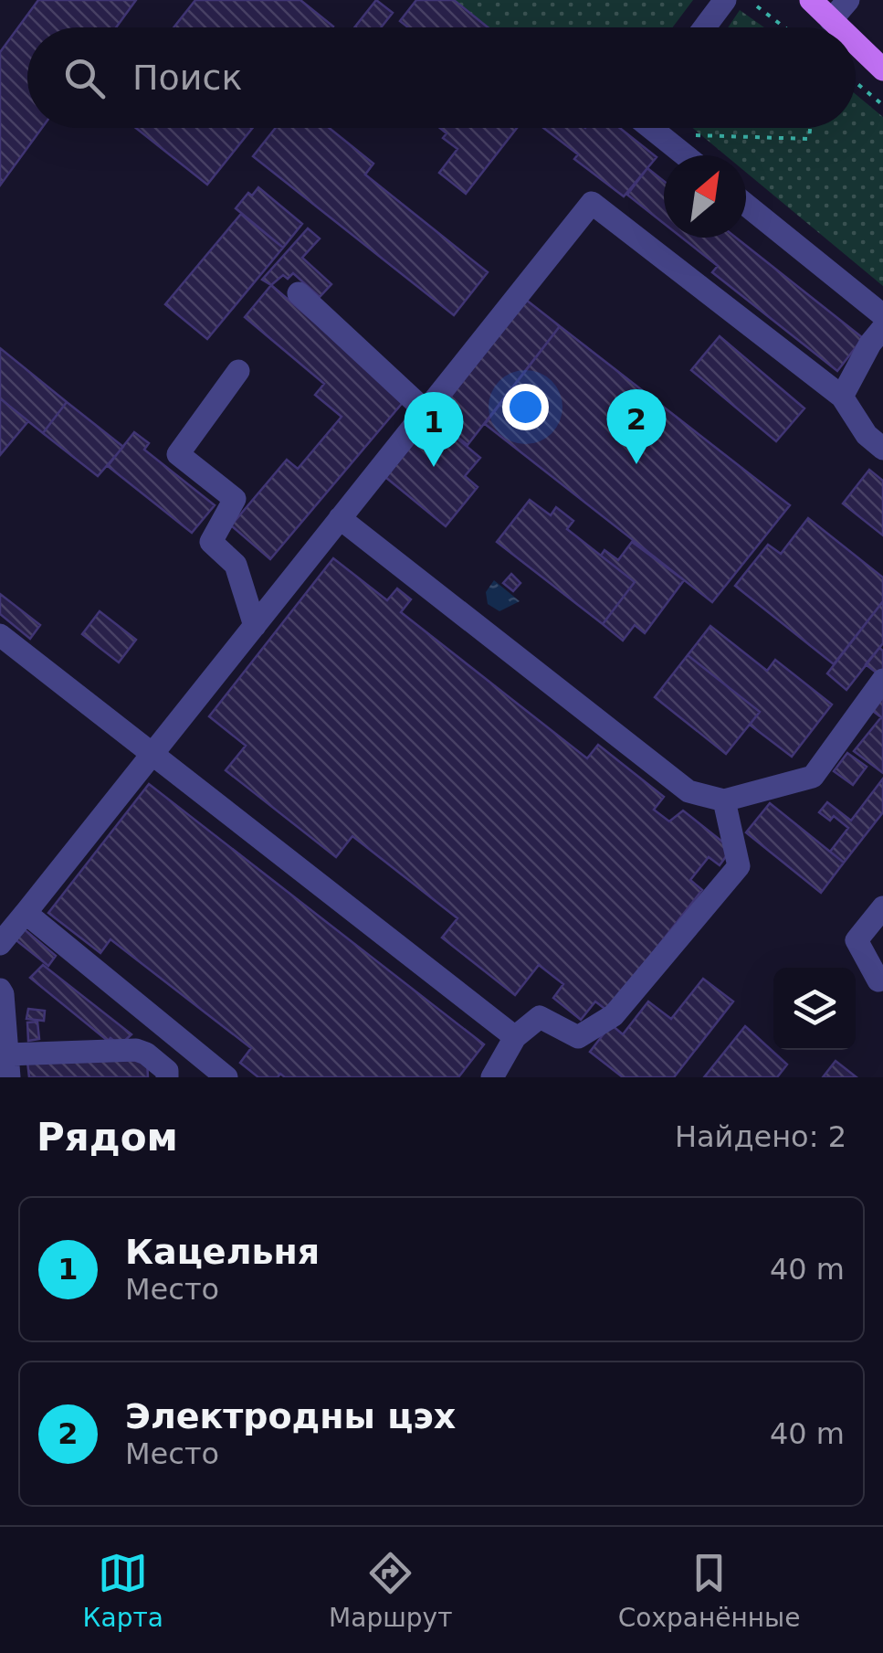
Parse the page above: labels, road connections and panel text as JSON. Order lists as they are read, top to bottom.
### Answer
{
  "north": "top right",
  "page": {
    "search": "Поиск",
    "pins": ["2", "1"],
    "heading": ["Рядом", "Найдено: 2"],
    "list": [
      {
        "mark": "1",
        "name": "Кацельня",
        "note": "Место",
        "value": "40 m"
      },
      {
        "mark": "2",
        "name": "Электродны цэх",
        "note": "Место",
        "value": "40 m"
      }
    ],
    "nav": ["Карта", "Маршрут", "Сохранённые"]
  }
}
